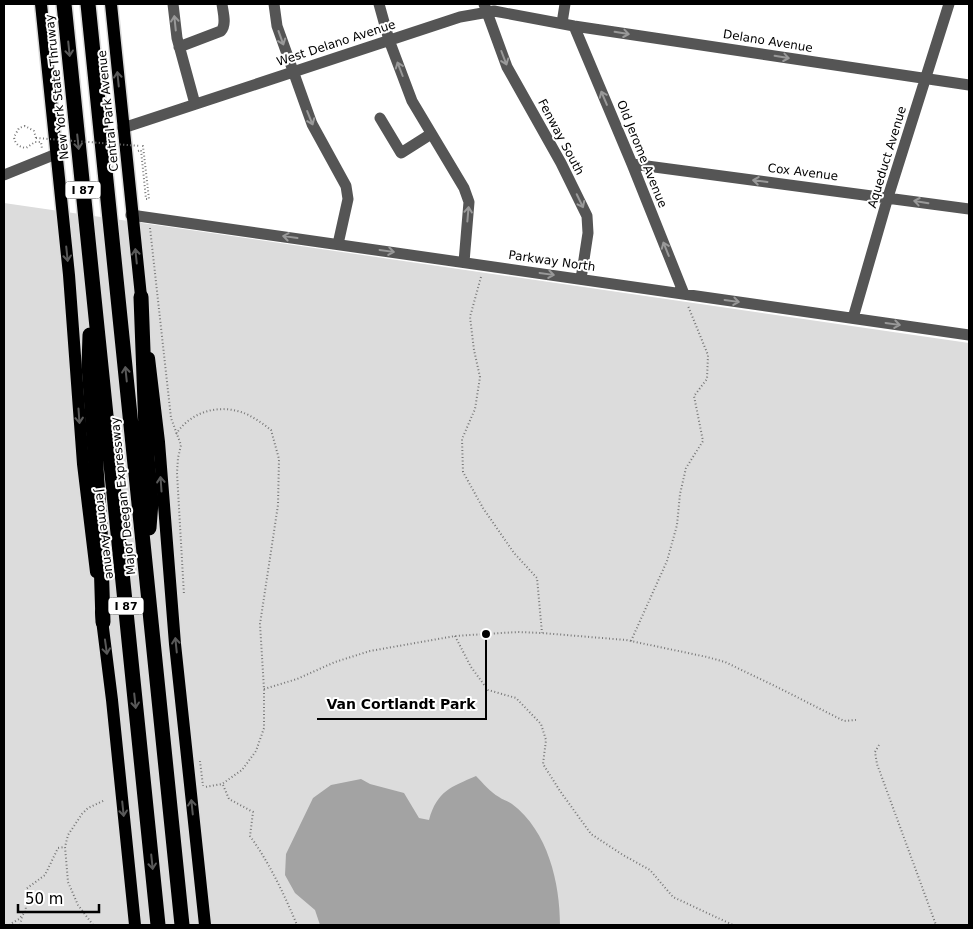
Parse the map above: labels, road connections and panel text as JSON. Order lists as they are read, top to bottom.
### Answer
{
  "streets": {
    "highway": ["New York State Thruway", "I 87", "Major Deegan Expressway"],
    "main road": ["Central Park Avenue", "Jerome Avenue"],
    "street": [
      "Delano Avenue",
      "West Delano Avenue",
      "Fenway South",
      "Old Jerome Avenue",
      "Aqueduct Avenue",
      "Cox Avenue",
      "Parkway North"
    ]
  },
  "crossings": [
    ["Delano Avenue", "West Delano Avenue"],
    ["Delano Avenue", "Old Jerome Avenue"],
    ["Delano Avenue", "Aqueduct Avenue"],
    ["West Delano Avenue", "Central Park Avenue"],
    ["West Delano Avenue", "Fenway South"],
    ["West Delano Avenue", "Old Jerome Avenue"],
    ["New York State Thruway", "Major Deegan Expressway"],
    ["Central Park Avenue", "Parkway North"],
    ["Fenway South", "Parkway North"],
    ["Old Jerome Avenue", "Cox Avenue"],
    ["Old Jerome Avenue", "Parkway North"],
    ["Aqueduct Avenue", "Cox Avenue"],
    ["Aqueduct Avenue", "Parkway North"]
  ],
  "one_way": [
    "Delano Avenue",
    "New York State Thruway",
    "Old Jerome Avenue",
    "Cox Avenue"
  ],
  "places": ["Van Cortlandt Park"],
  "scale_bar": "50 m"
}
